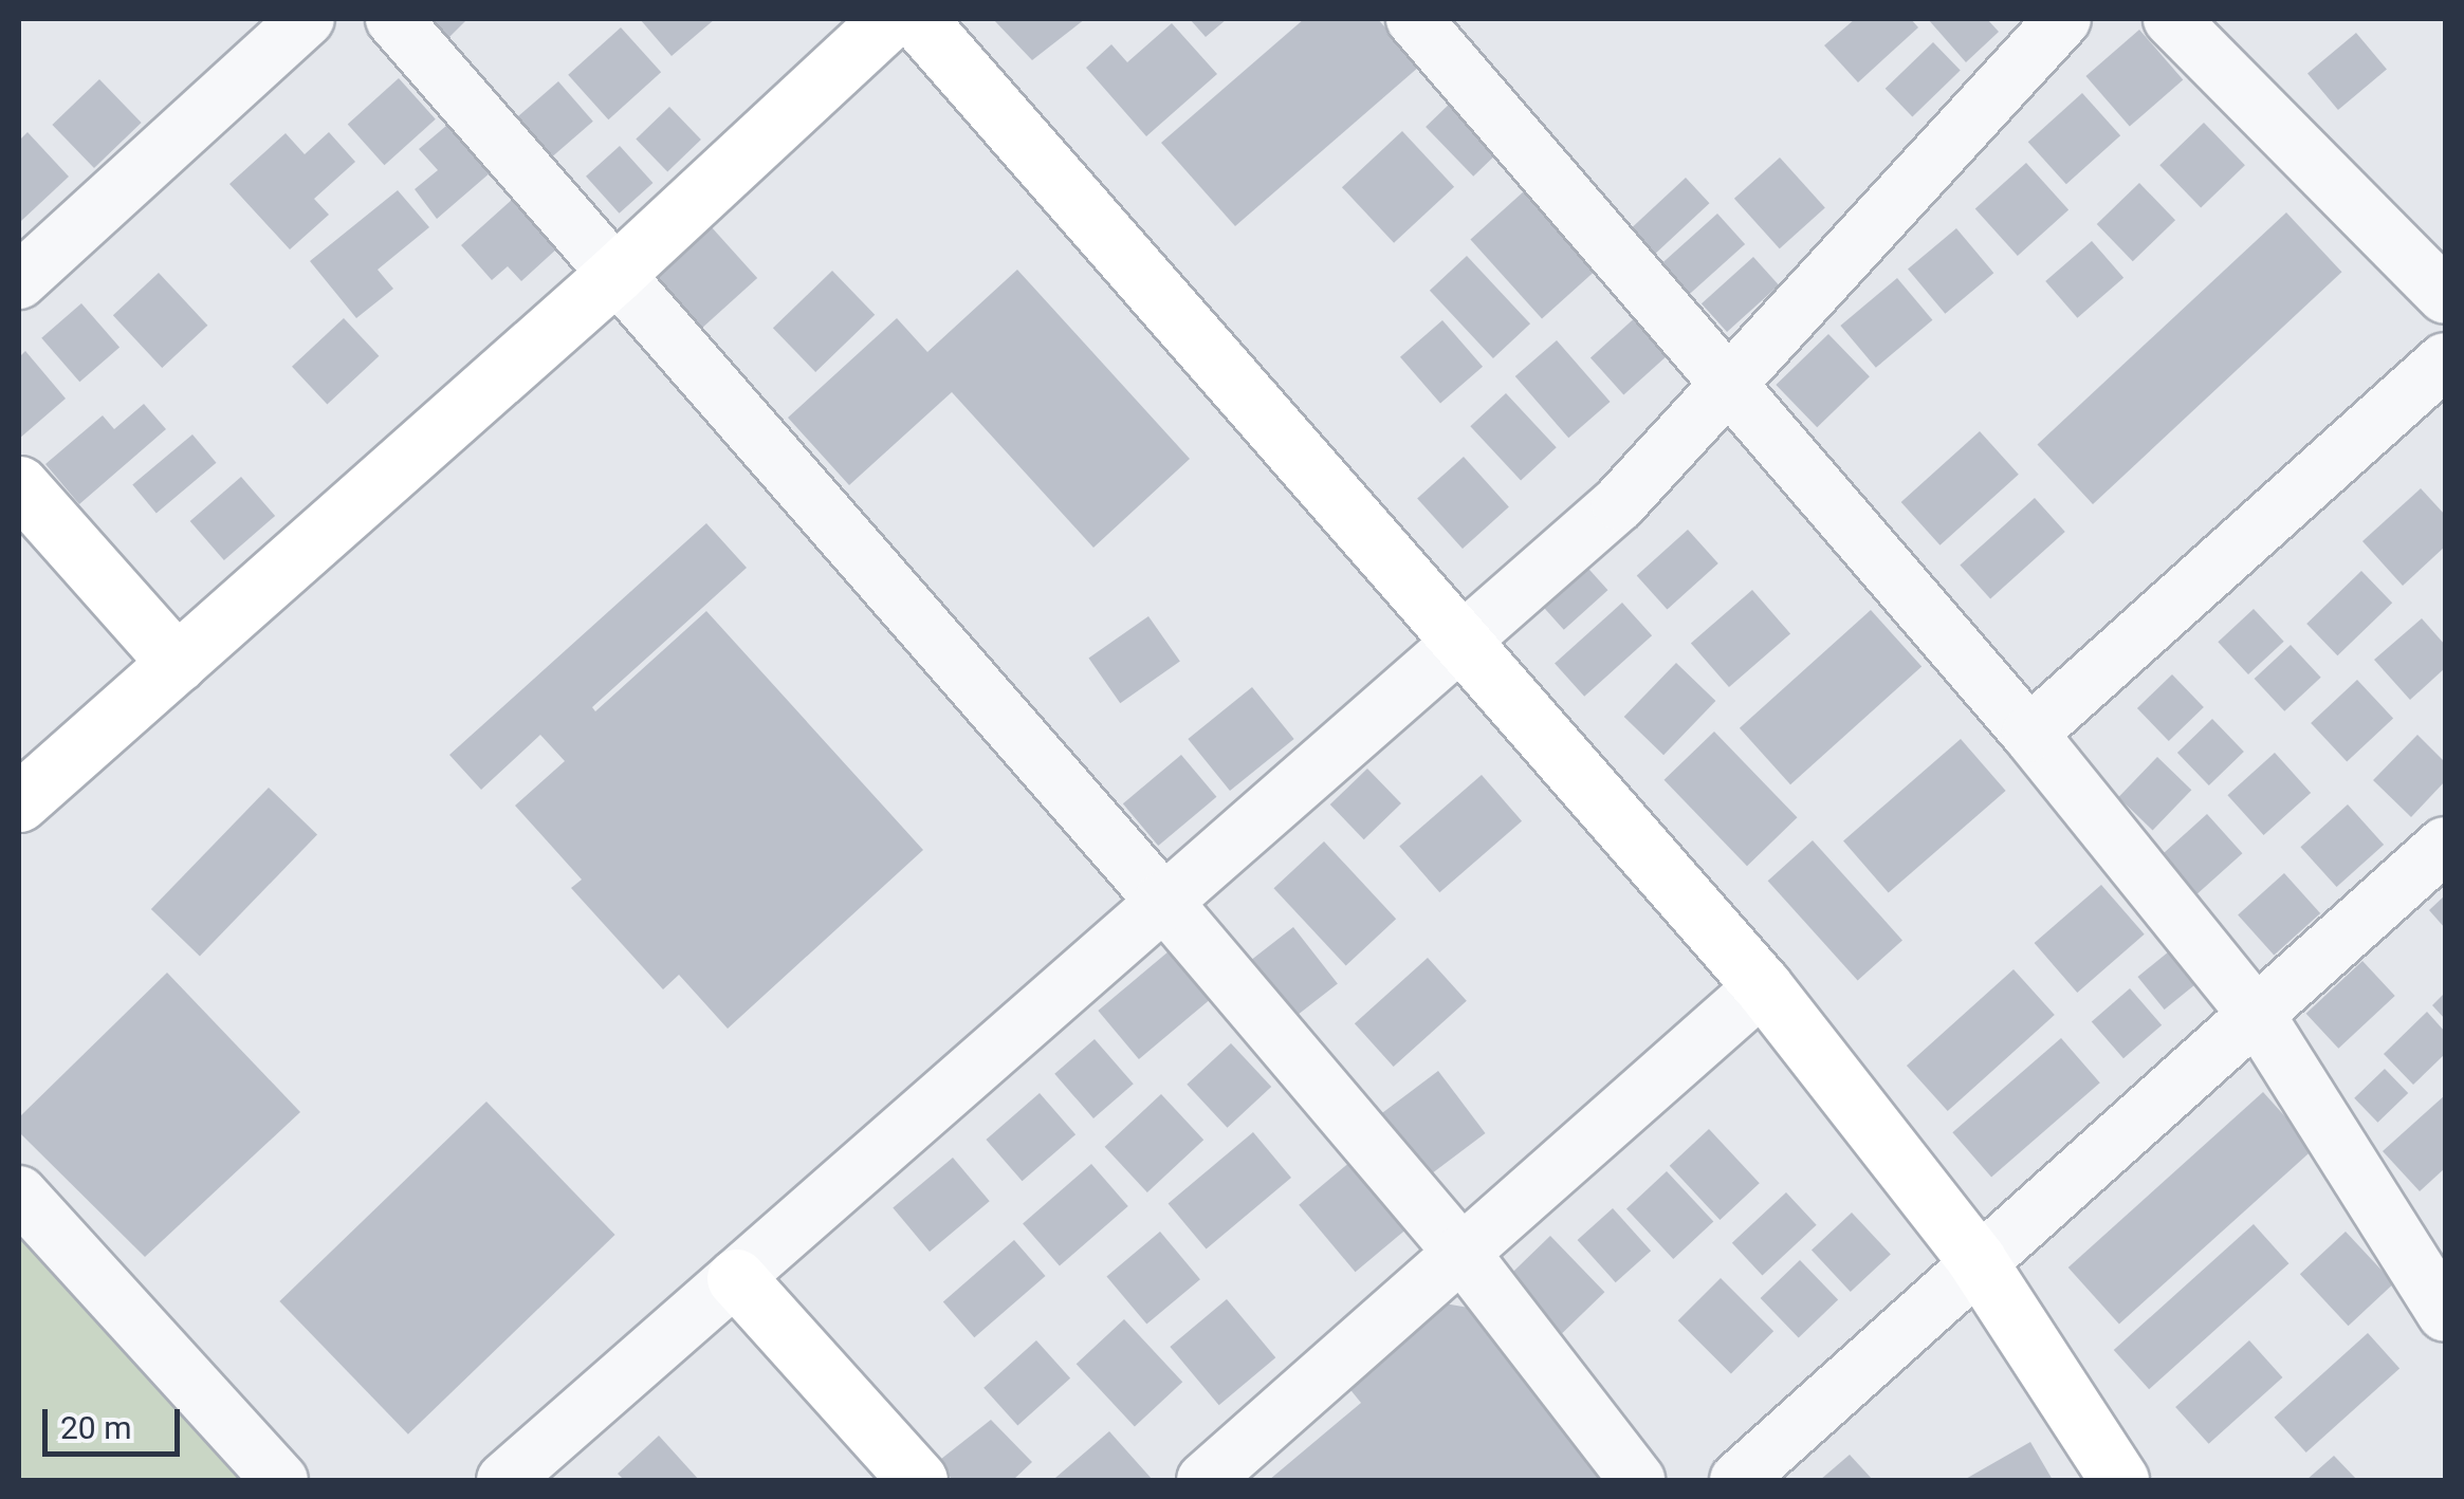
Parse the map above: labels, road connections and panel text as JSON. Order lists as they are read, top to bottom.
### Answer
{
  "scale_bar": "20 m"
}
